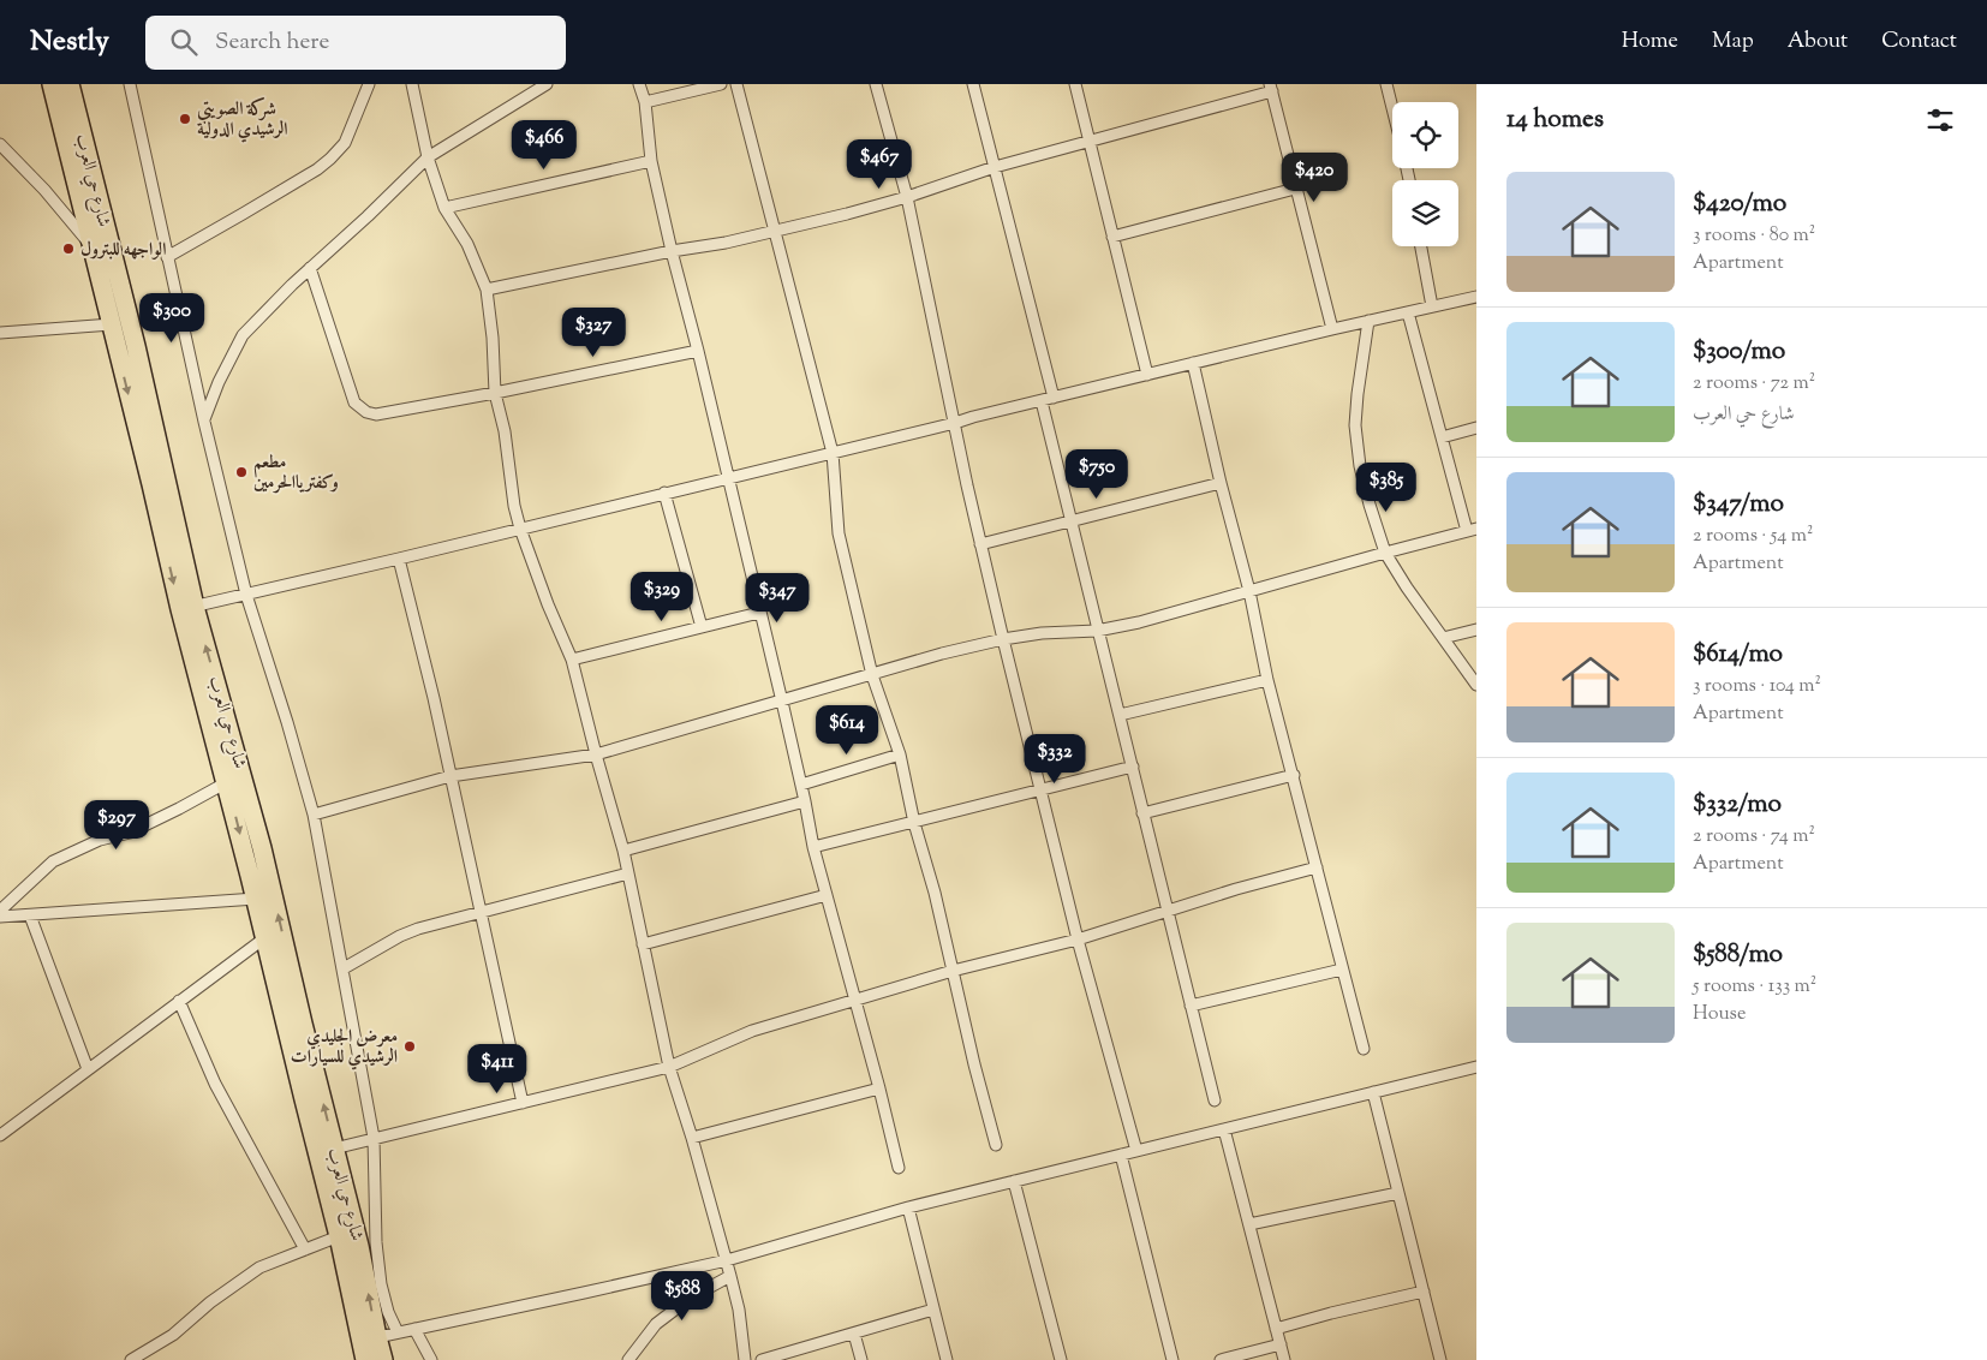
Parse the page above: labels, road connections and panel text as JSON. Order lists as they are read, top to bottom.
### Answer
{
  "streets": {
    "main road": ["شارع حي العرب"]
  },
  "places": [
    "شركة الصويتي الرشيدي الدولية",
    "الواجهه للبترول",
    "مطعم وكفترياالحرمين",
    "معرض الجليدي الرشيدي للسيارات"
  ],
  "page": {
    "header": "Nestly",
    "search": "Search here",
    "nav": [
      "Home",
      "Map",
      "About",
      "Contact"
    ],
    "heading": "14 homes",
    "price": [
      "$466",
      "$467",
      "$420",
      "$300",
      "$327",
      "$750",
      "$385",
      "$329",
      "$347",
      "$614",
      "$332",
      "$297",
      "$411",
      "$588"
    ],
    "list": [
      {
        "name": "$420/mo",
        "note": "3 rooms · 80 m² · Apartment"
      },
      {
        "name": "$300/mo",
        "note": "2 rooms · 72 m² · شارع حي العرب"
      },
      {
        "name": "$347/mo",
        "note": "2 rooms · 54 m² · Apartment"
      },
      {
        "name": "$614/mo",
        "note": "3 rooms · 104 m² · Apartment"
      },
      {
        "name": "$332/mo",
        "note": "2 rooms · 74 m² · Apartment"
      },
      {
        "name": "$588/mo",
        "note": "5 rooms · 133 m² · House"
      }
    ]
  }
}
